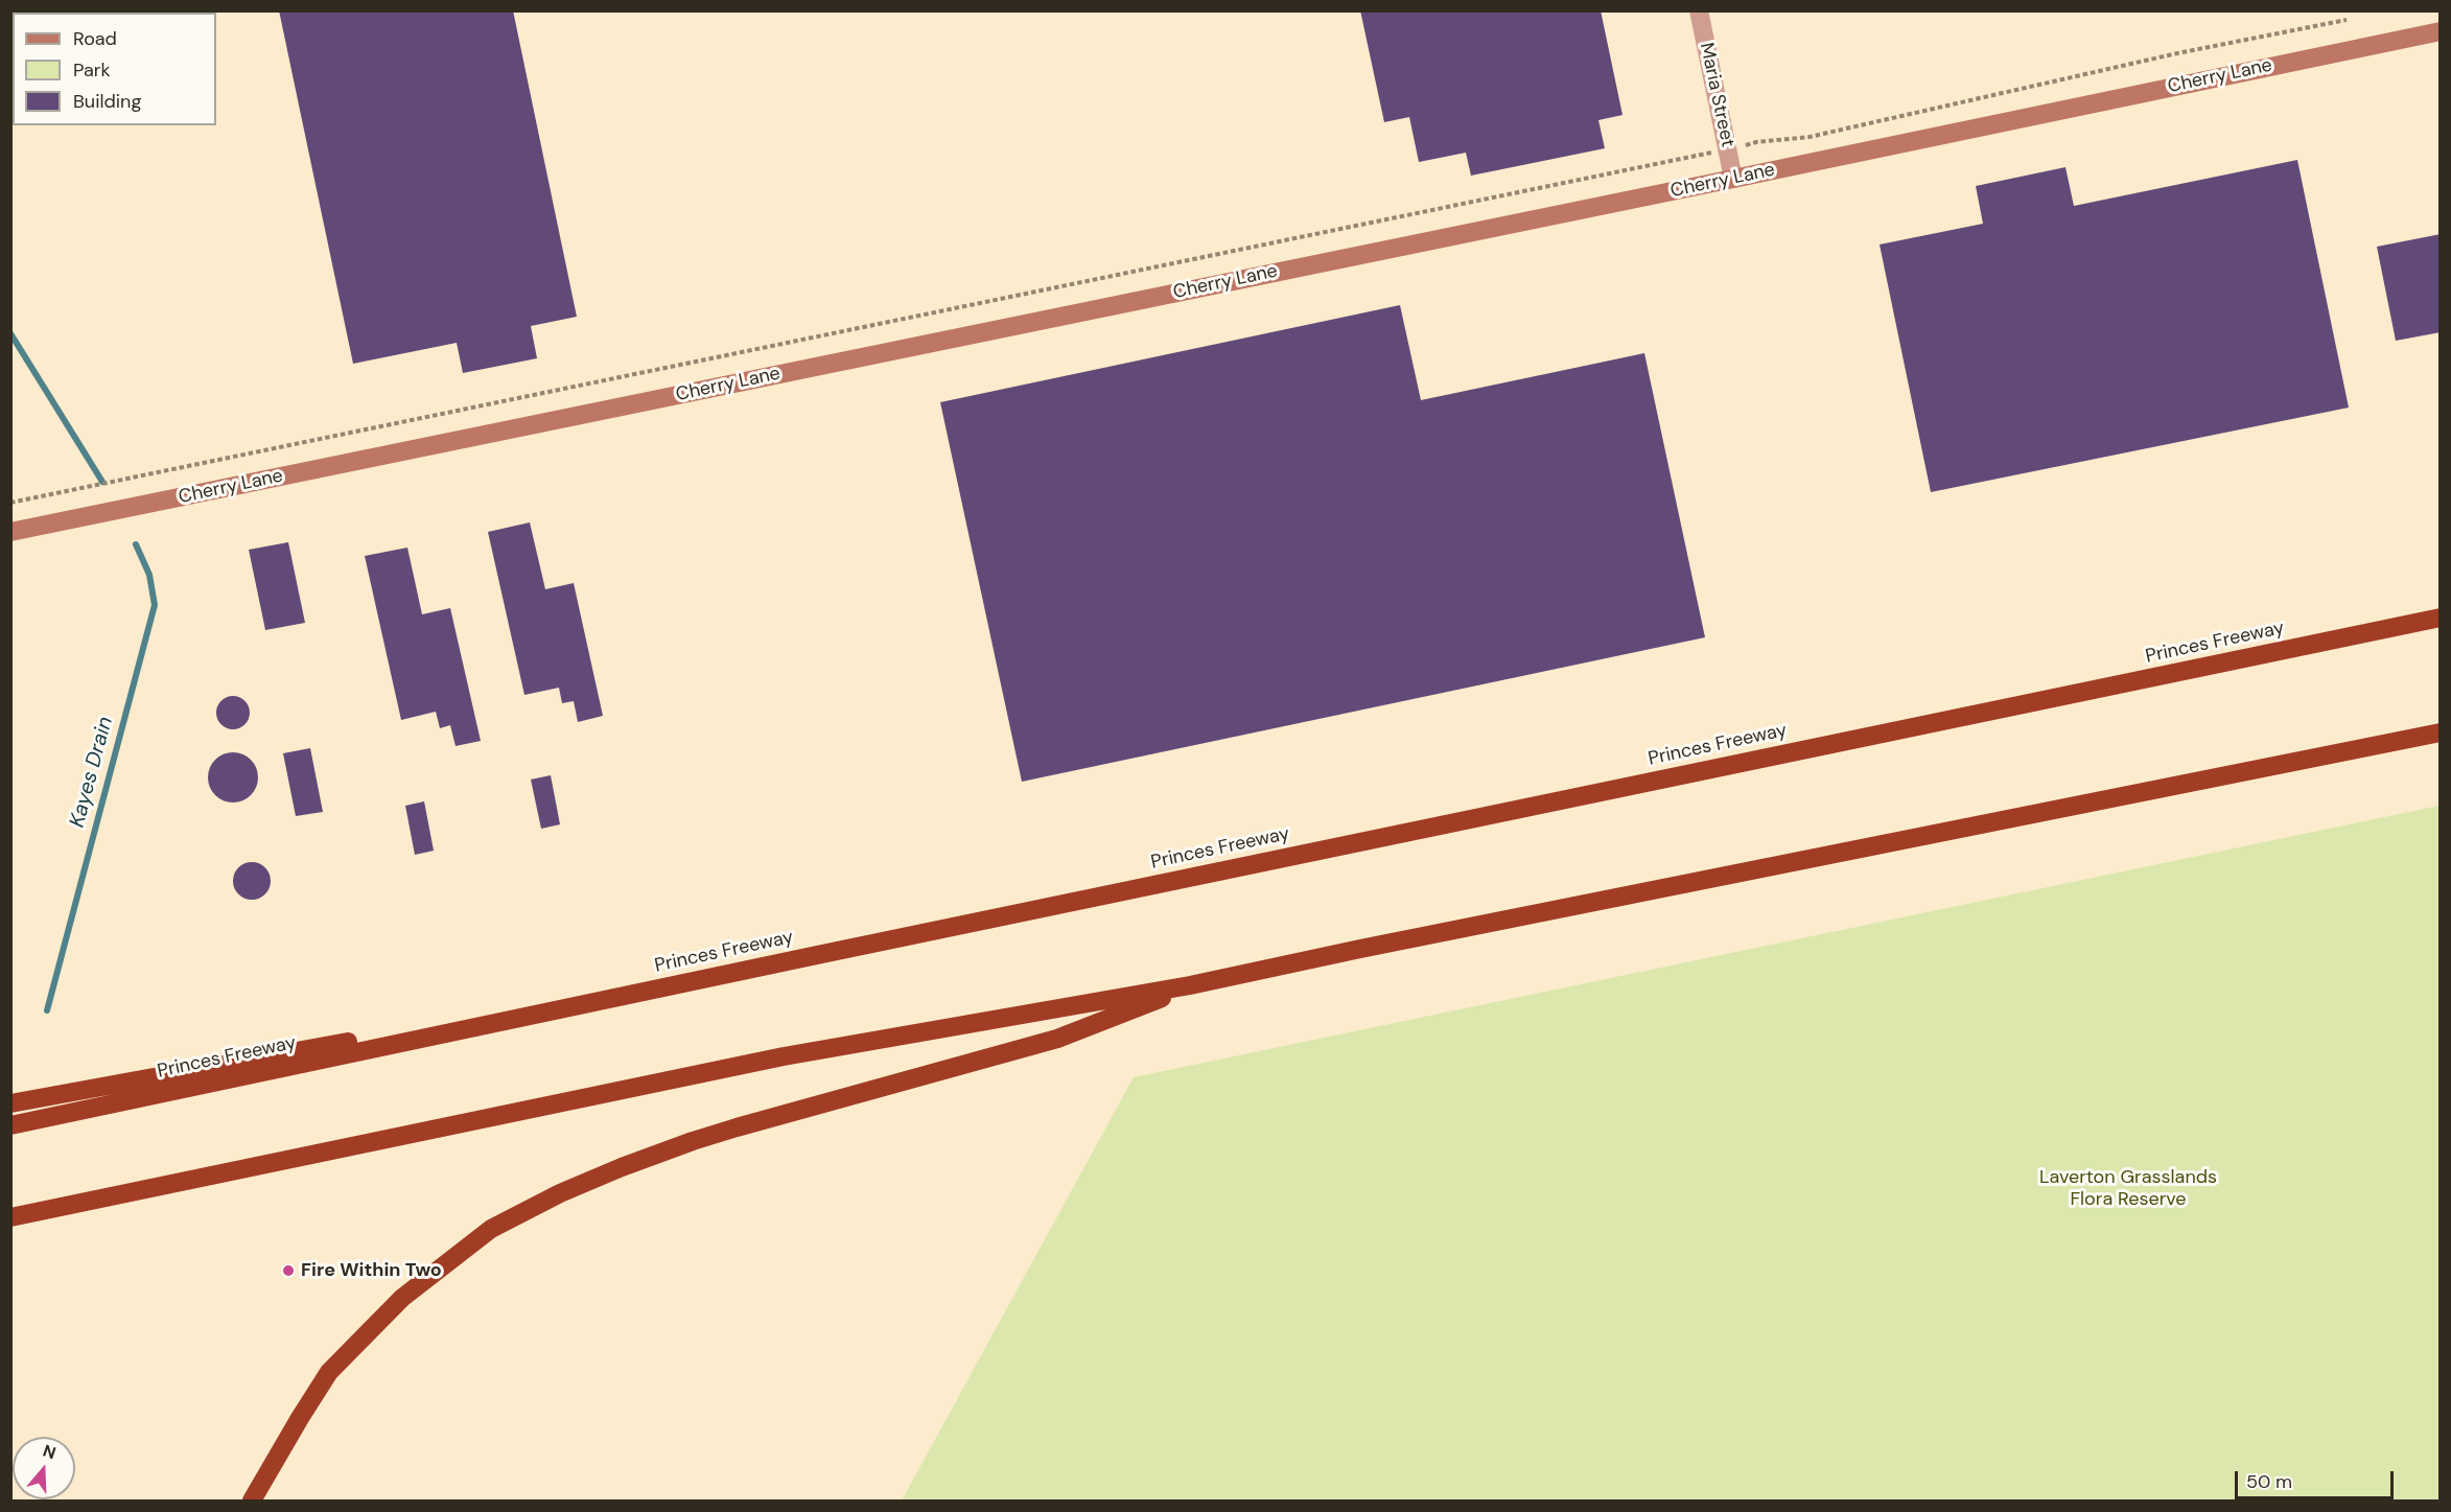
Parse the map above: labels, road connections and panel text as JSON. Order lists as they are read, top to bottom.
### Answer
{
  "streets": {
    "highway": ["Princes Freeway"],
    "street": ["Cherry Lane", "Maria Street"]
  },
  "crossings": [
    ["Cherry Lane", "Maria Street"]
  ],
  "water": ["Kayes Drain"],
  "parks": ["Laverton Grasslands Flora Reserve"],
  "places": ["Fire Within Two"],
  "legend": ["Road", "Park", "Building"],
  "scale_bar": "50 m",
  "north": "top"
}
